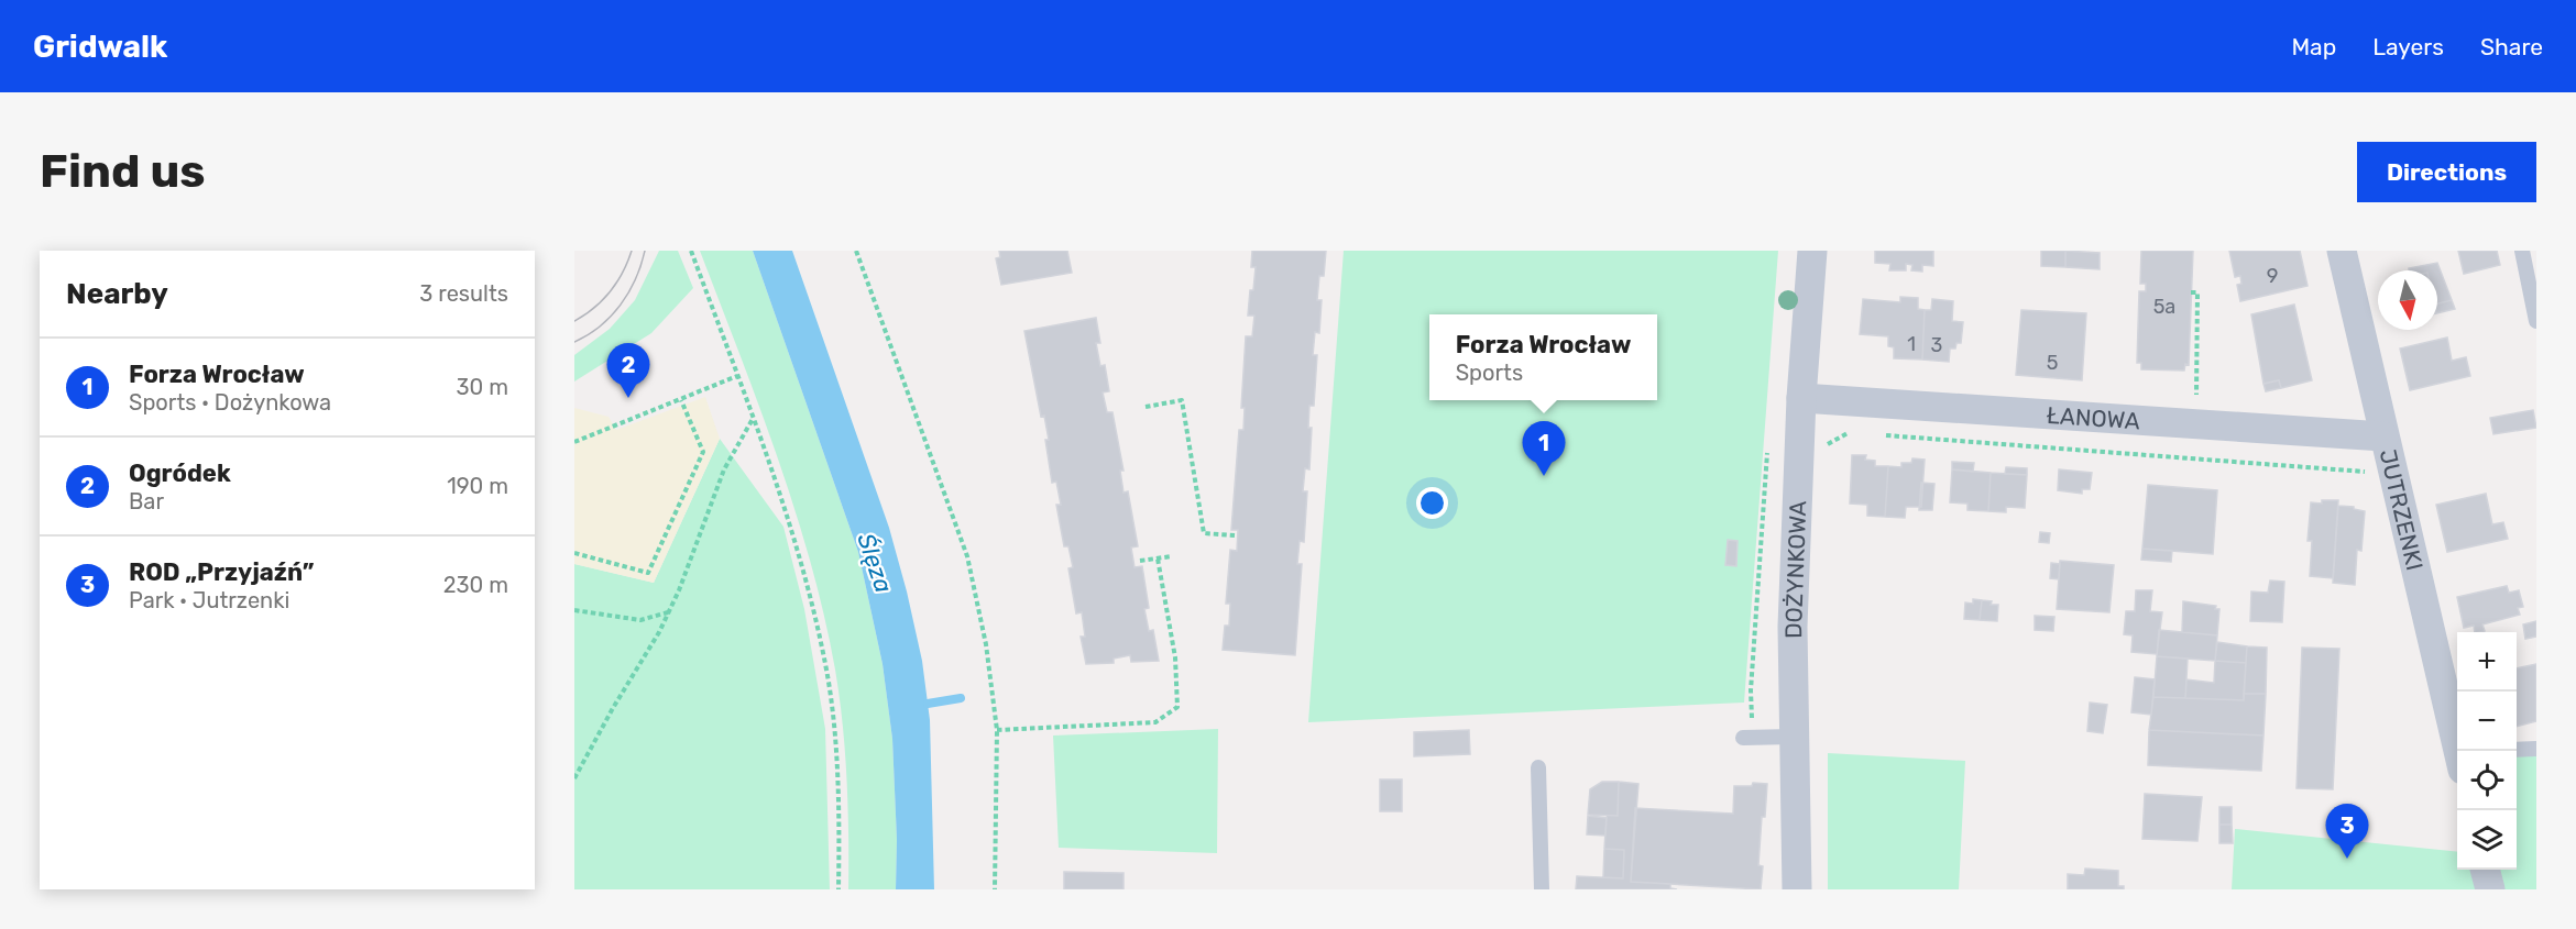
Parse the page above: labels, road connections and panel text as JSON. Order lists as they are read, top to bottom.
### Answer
{
  "streets": {
    "street": ["ŁANOWA", "JUTRZENKI", "DOŻYNKOWA"]
  },
  "crossings": [
    ["ŁANOWA", "JUTRZENKI"],
    ["ŁANOWA", "DOŻYNKOWA"]
  ],
  "water": ["Ślęza"],
  "house_numbers": [
    "9",
    "5a",
    "1",
    "3",
    "5"
  ],
  "north": "bottom",
  "page": {
    "header": "Gridwalk",
    "nav": ["Map", "Layers", "Share"],
    "buttons": "Directions",
    "title": "Find us",
    "heading": ["Nearby", "3 results"],
    "popup": ["Forza Wrocław", "Sports"],
    "list": [
      {
        "mark": "1",
        "name": "Forza Wrocław",
        "note": "Sports · Dożynkowa",
        "value": "30 m"
      },
      {
        "mark": "2",
        "name": "Ogródek",
        "note": "Bar",
        "value": "190 m"
      },
      {
        "mark": "3",
        "name": "ROD „Przyjaźń”",
        "note": "Park · Jutrzenki",
        "value": "230 m"
      }
    ],
    "pins": ["2", "1", "3"],
    "map_buttons": ["+", "−"]
  }
}
